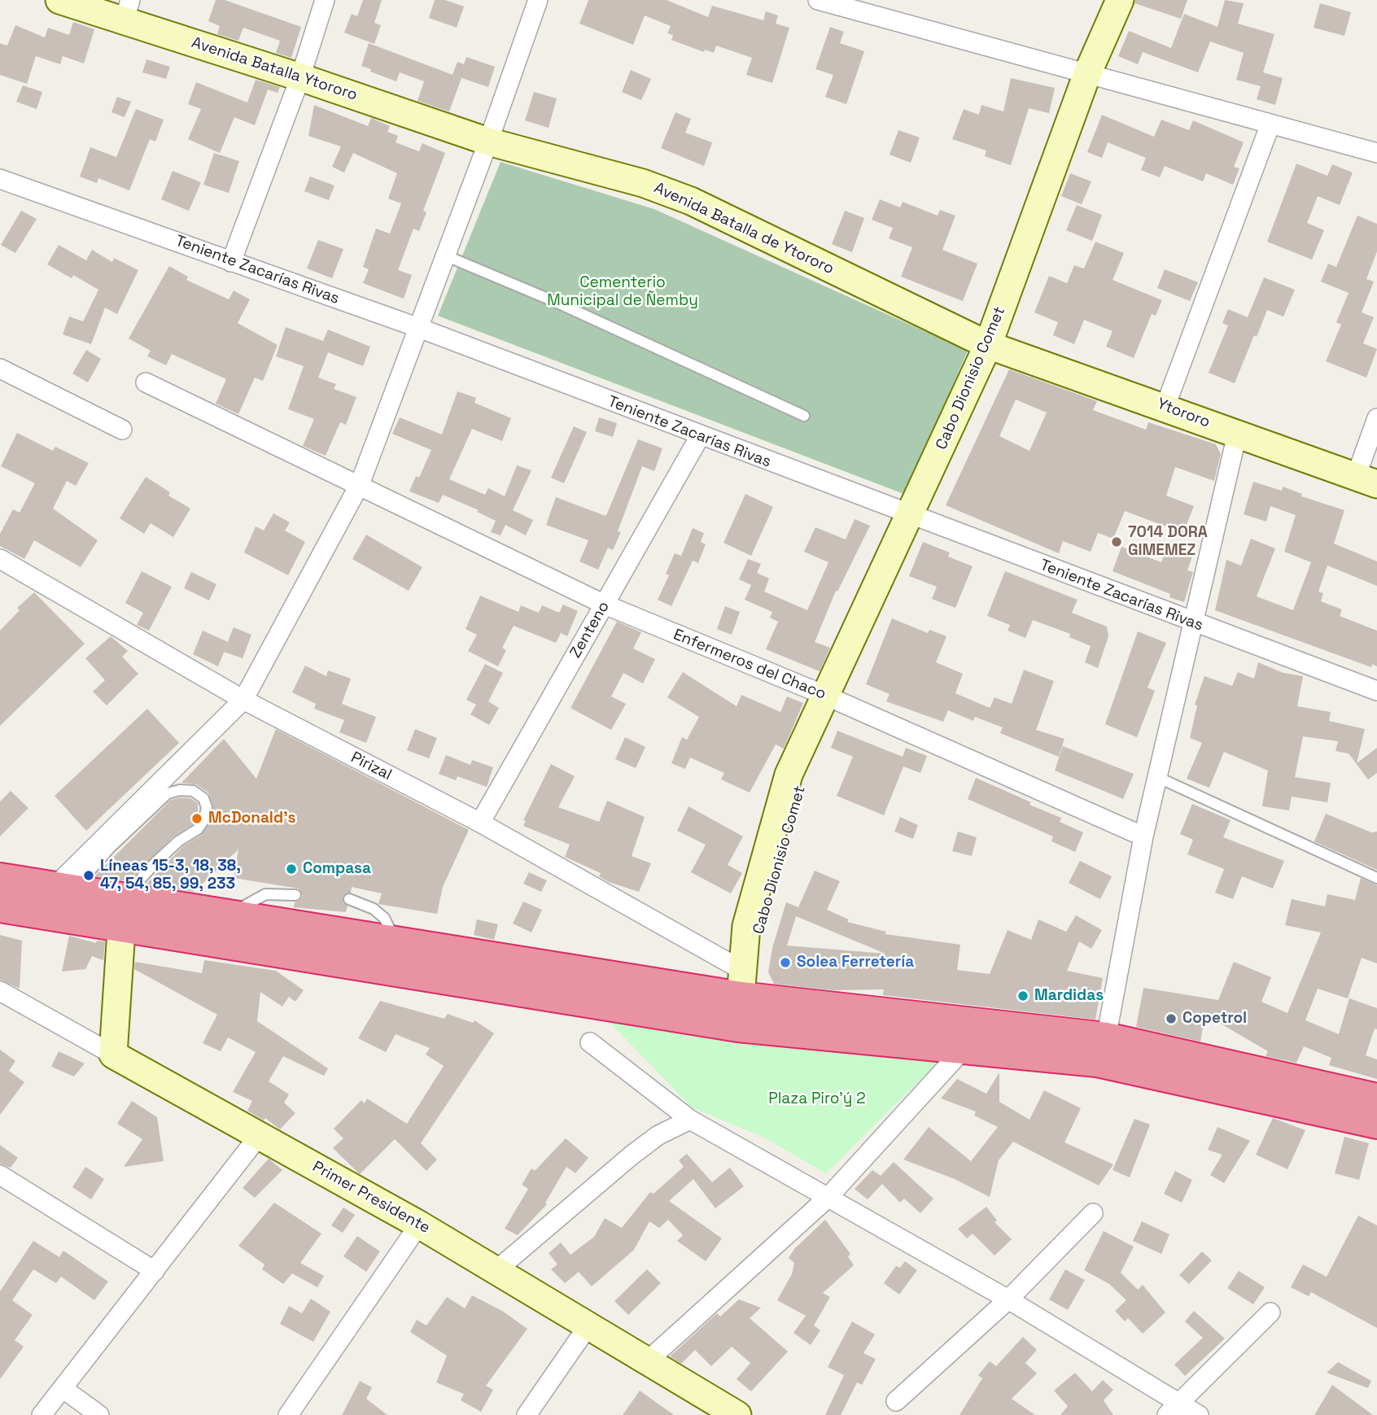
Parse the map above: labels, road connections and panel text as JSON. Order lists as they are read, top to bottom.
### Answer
{
  "streets": {
    "street": [
      "Avenida Batalla Ytororo",
      "Avenida Batalla de Ytororo",
      "Teniente Zacarías Rivas",
      "Cabo Dionisio Comet",
      "Ytororo",
      "Zenteno",
      "Enfermeros del Chaco",
      "Pirizal",
      "Primer Presidente"
    ]
  },
  "crossings": [
    ["Avenida Batalla Ytororo", "Avenida Batalla de Ytororo"],
    ["Avenida Batalla de Ytororo", "Cabo Dionisio Comet"],
    ["Avenida Batalla de Ytororo", "Ytororo"],
    ["Teniente Zacarías Rivas", "Cabo Dionisio Comet"],
    ["Teniente Zacarías Rivas", "Zenteno"],
    ["Cabo Dionisio Comet", "Ytororo"],
    ["Cabo Dionisio Comet", "Enfermeros del Chaco"],
    ["Cabo Dionisio Comet", "Pirizal"],
    ["Zenteno", "Enfermeros del Chaco"],
    ["Zenteno", "Pirizal"]
  ],
  "parks": ["Cementerio Municipal de Ñemby", "Plaza Piro'ý 2"],
  "places": [
    "7014 DORA GIMEMEZ",
    "McDonald's",
    "Compasa",
    "Líneas 15-3, 18, 38, 47, 54, 85, 99, 233",
    "Solea Ferretería",
    "Mardidas",
    "Copetrol"
  ]
}
